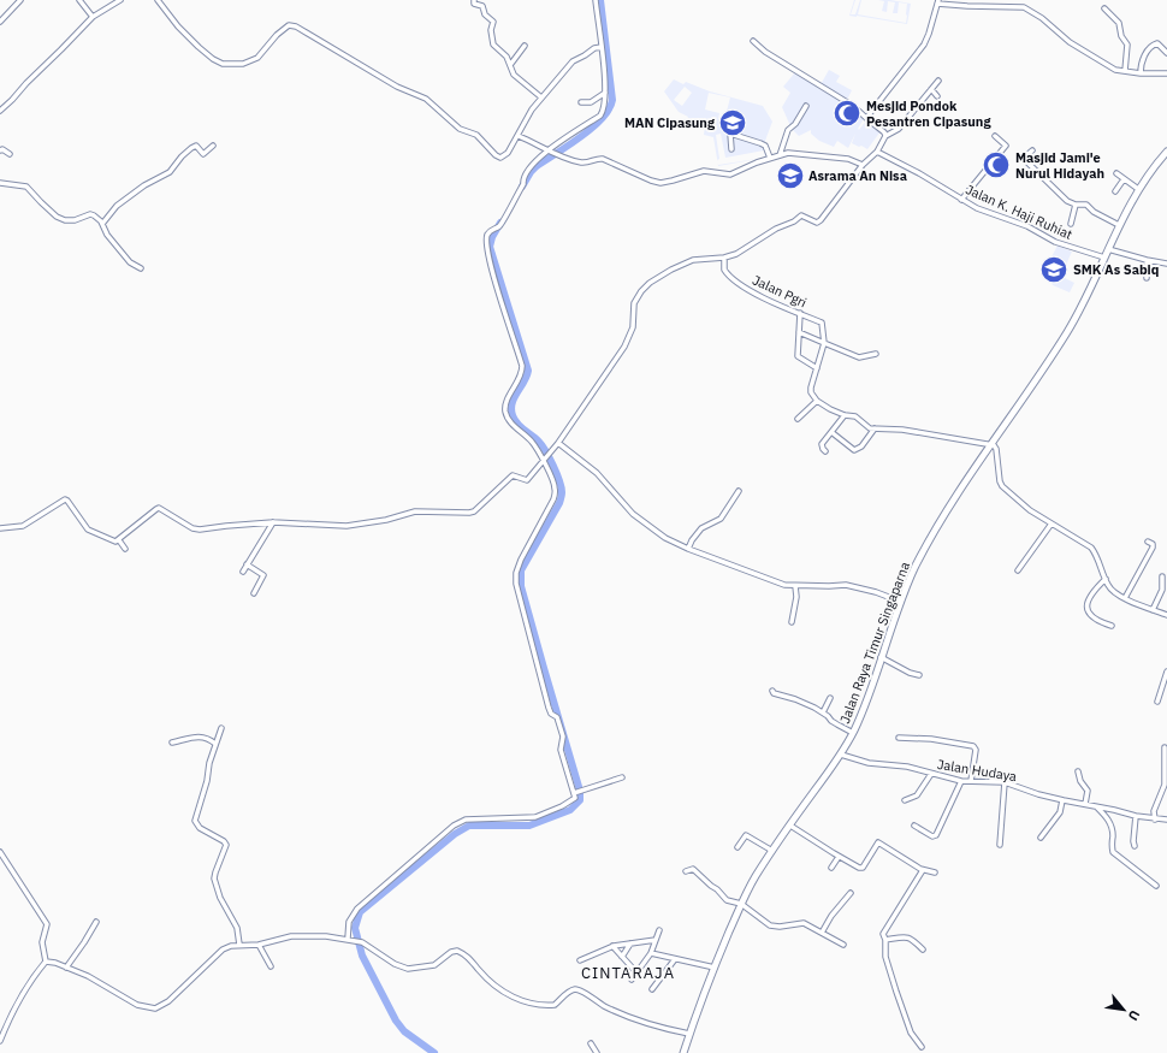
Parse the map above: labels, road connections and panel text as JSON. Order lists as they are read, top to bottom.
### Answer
{
  "streets": {
    "main road": ["Jalan Raya Timur Singaparna"],
    "street": ["Jalan K. Haji Ruhiat", "Jalan Pgri", "Jalan Hudaya"]
  },
  "crossings": [
    ["Jalan K. Haji Ruhiat", "Jalan Raya Timur Singaparna"],
    ["Jalan Raya Timur Singaparna", "Jalan Hudaya"]
  ],
  "districts": ["CINTARAJA"],
  "places": {
    "mosque": ["Mesjid Pondok Pesantren Cipasung", "Masjid Jami'e Nurul Hidayah"],
    "school or university": ["MAN Cipasung", "Asrama An Nisa", "SMK As Sabiq"]
  },
  "north": "bottom right"
}
